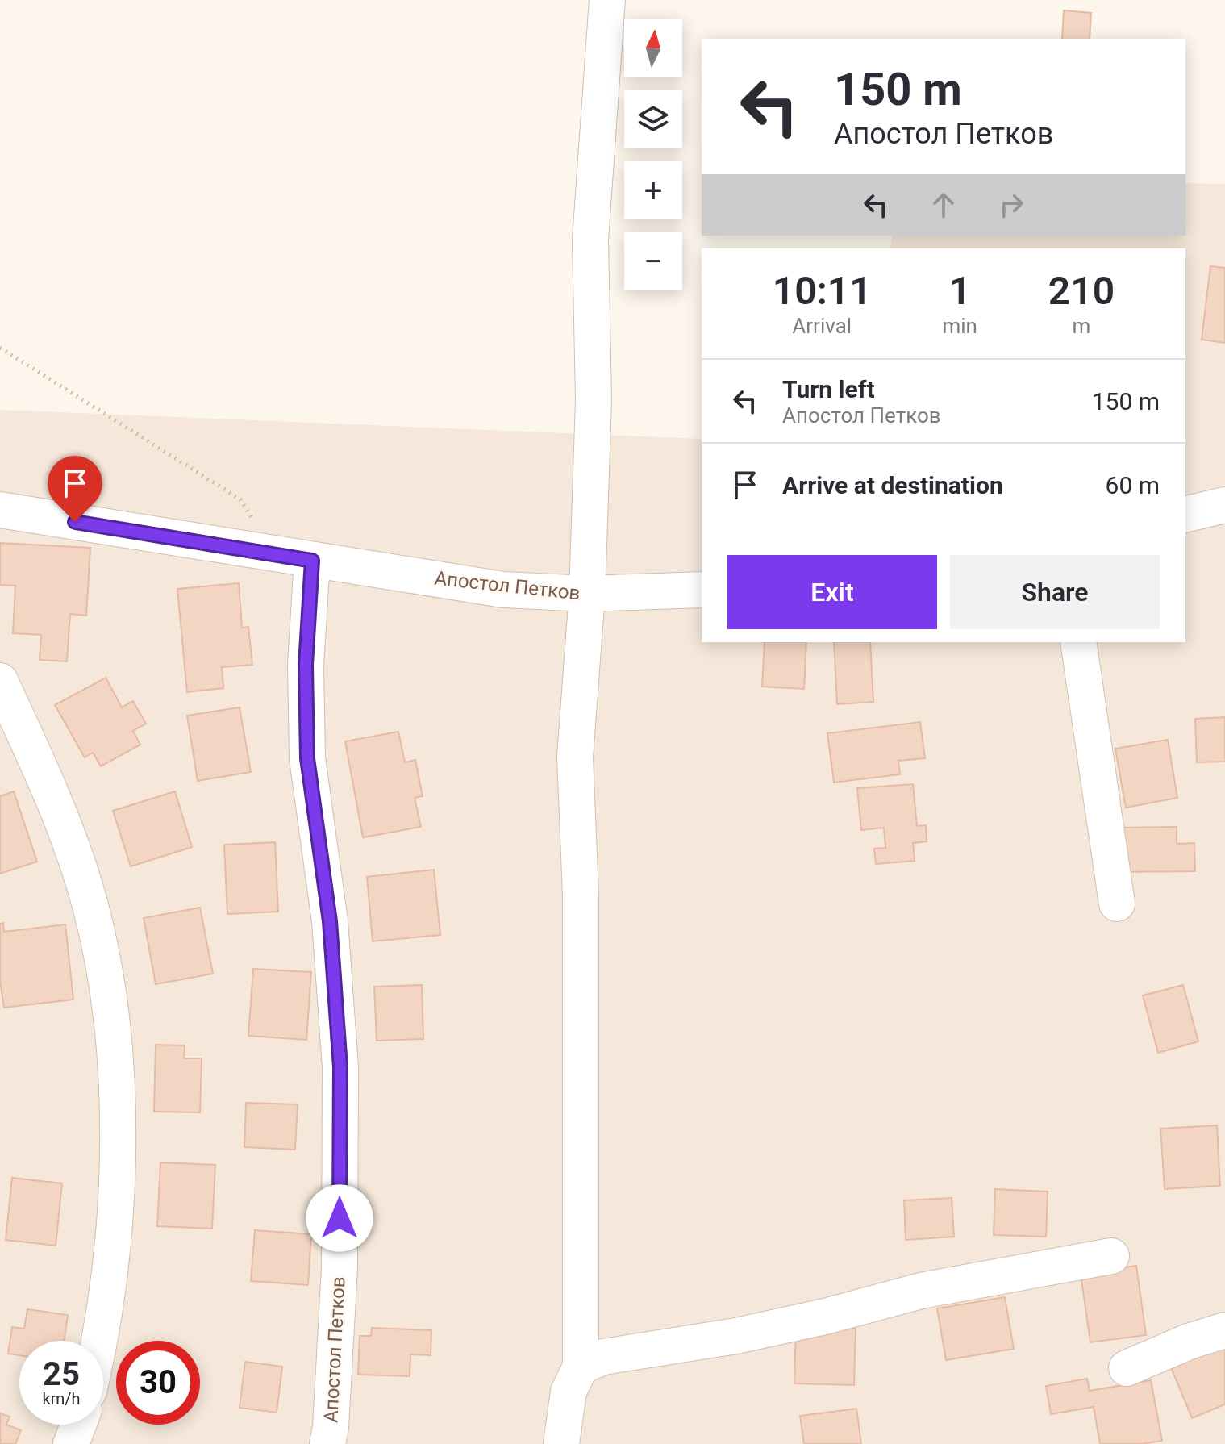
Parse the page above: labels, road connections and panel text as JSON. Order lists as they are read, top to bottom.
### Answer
{
  "streets": {
    "street": ["Апостол Петков"]
  },
  "north": "top",
  "page": {
    "map_buttons": ["+", "−"],
    "turn": ["150 m", "Апостол Петков"],
    "eta": [
      "10:11",
      "Arrival",
      "1",
      "min",
      "210",
      "m"
    ],
    "list": [
      {
        "name": "Turn left",
        "note": "Апостол Петков",
        "value": "150 m"
      },
      {
        "name": "Arrive at destination",
        "value": "60 m"
      }
    ],
    "buttons": ["Exit", "Share"],
    "speed": "25 km/h",
    "limit": "30"
  }
}
